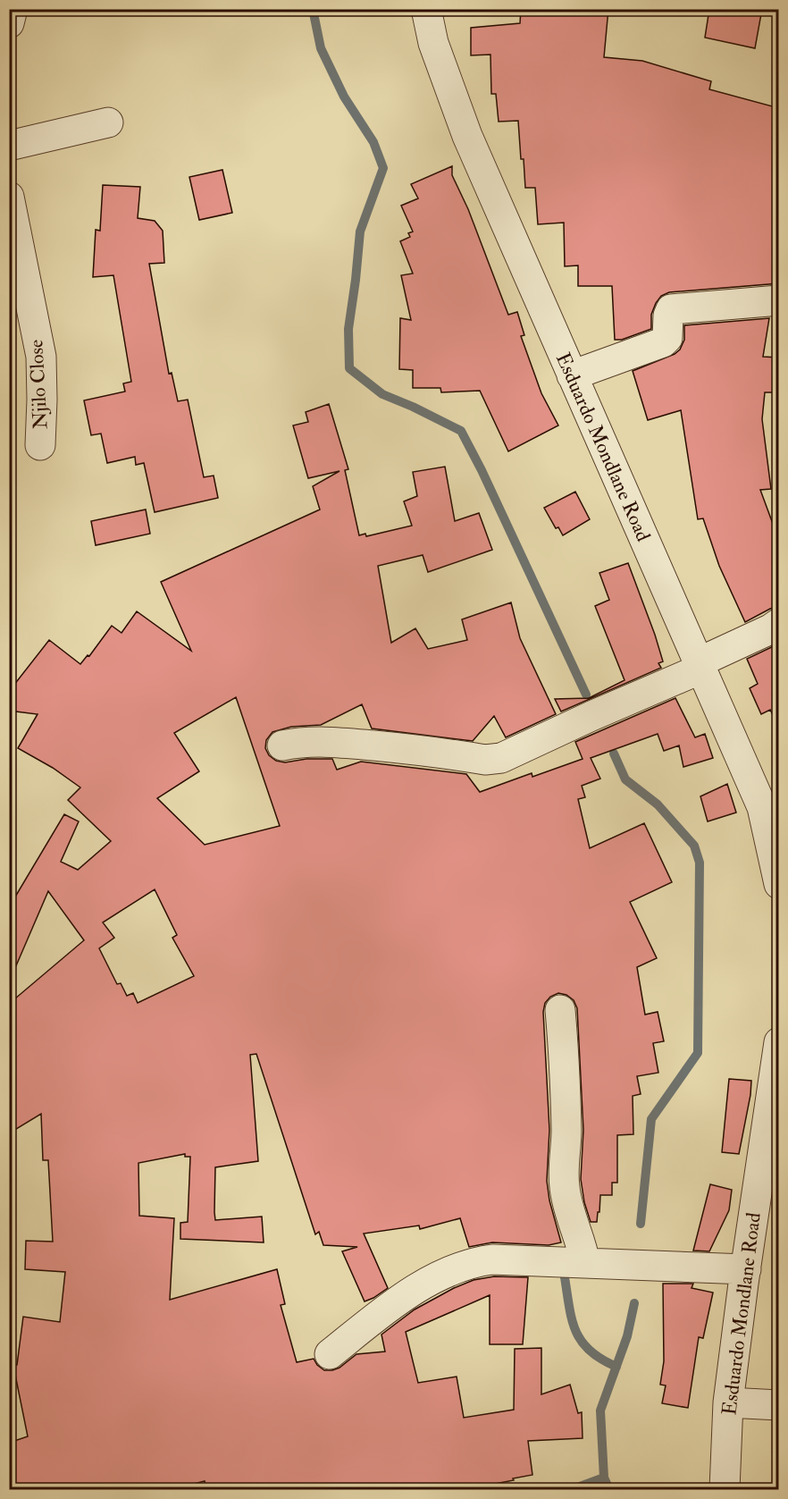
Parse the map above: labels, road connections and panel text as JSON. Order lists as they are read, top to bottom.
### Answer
{
  "streets": {
    "street": ["Njilo Close", "Esduardo Mondlane Road"]
  }
}
